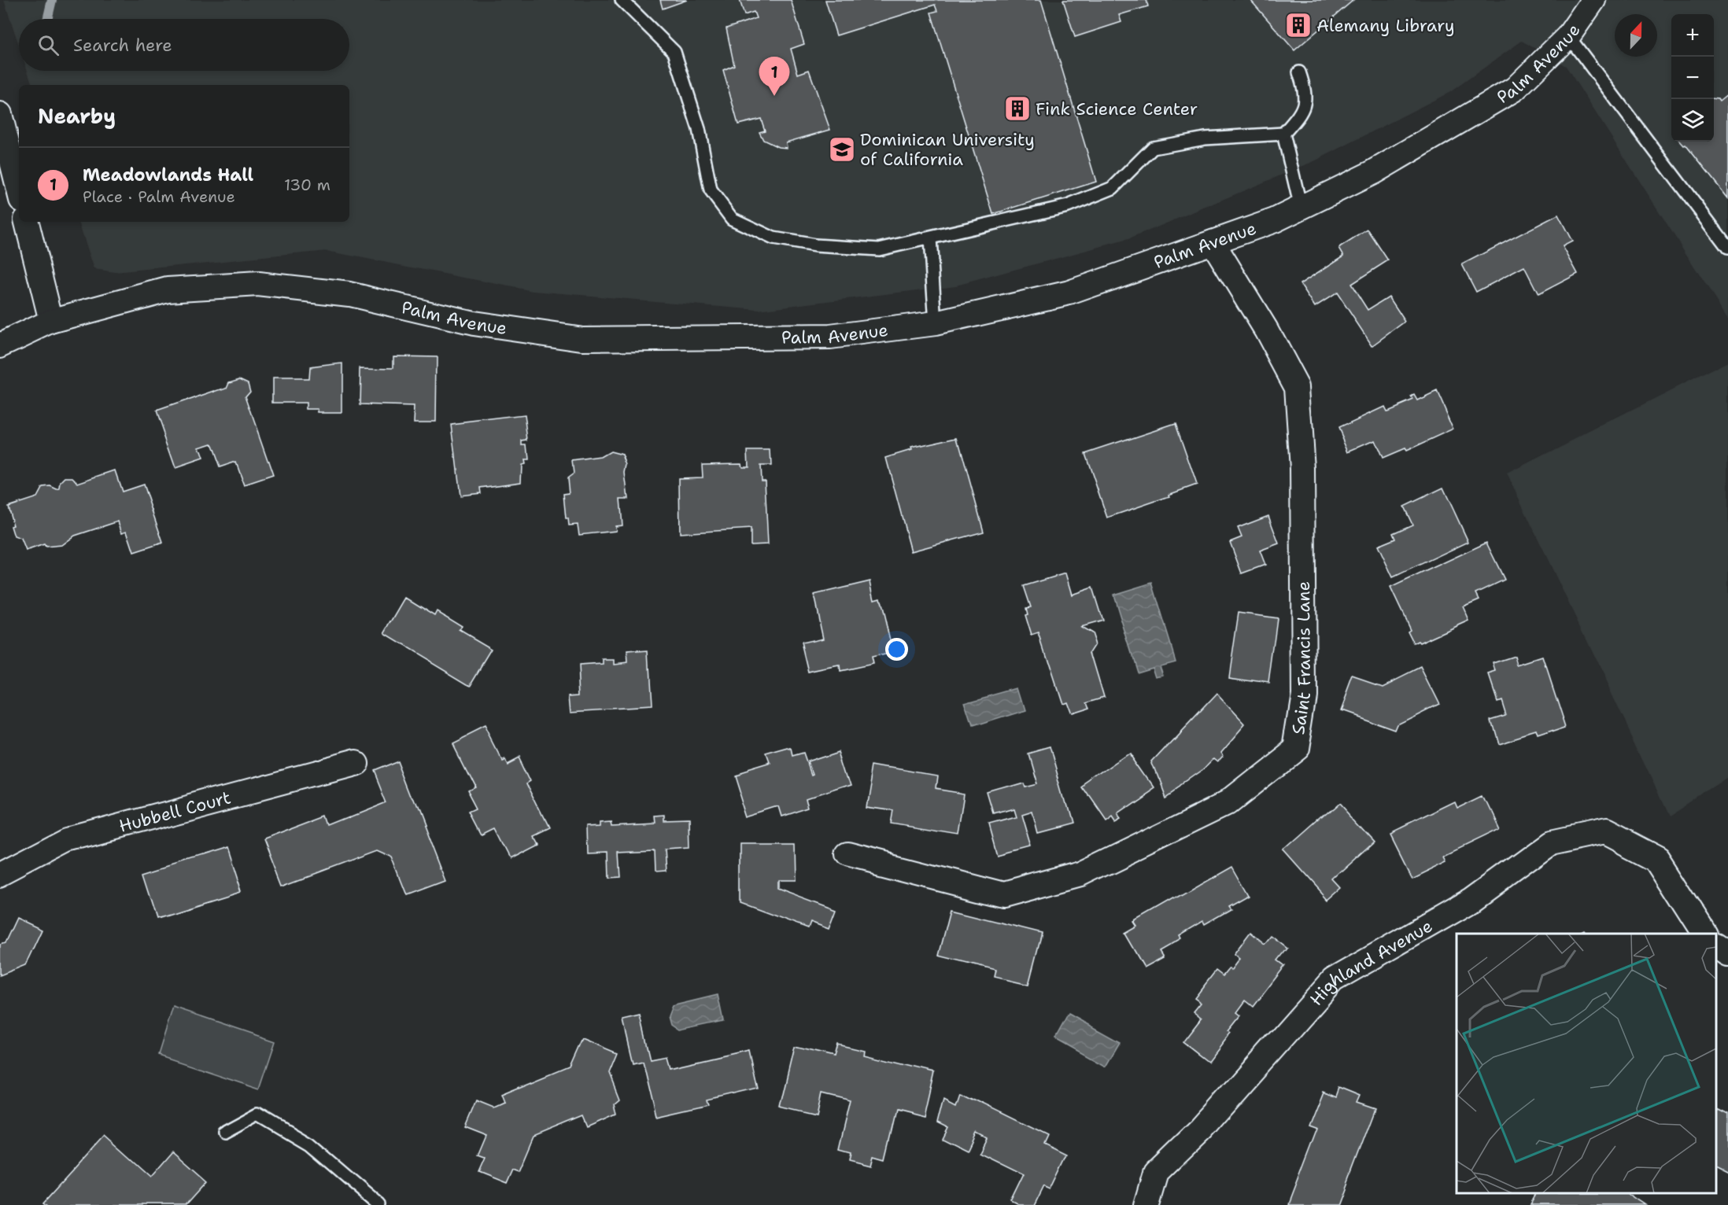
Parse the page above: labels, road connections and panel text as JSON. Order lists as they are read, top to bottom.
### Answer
{
  "streets": {
    "street": [
      "Palm Avenue",
      "Saint Francis Lane",
      "Hubbell Court",
      "Highland Avenue"
    ]
  },
  "crossings": [
    ["Palm Avenue", "Saint Francis Lane"]
  ],
  "places": {
    "building": ["Alemany Library", "Fink Science Center"],
    "school or university": ["Dominican University of California"]
  },
  "north": "top",
  "page": {
    "map_buttons": ["+", "−"],
    "search": "Search here",
    "pins": "1",
    "heading": "Nearby",
    "list": [
      {
        "mark": "1",
        "name": "Meadowlands Hall",
        "note": "Place · Palm Avenue",
        "value": "130 m"
      }
    ]
  }
}
